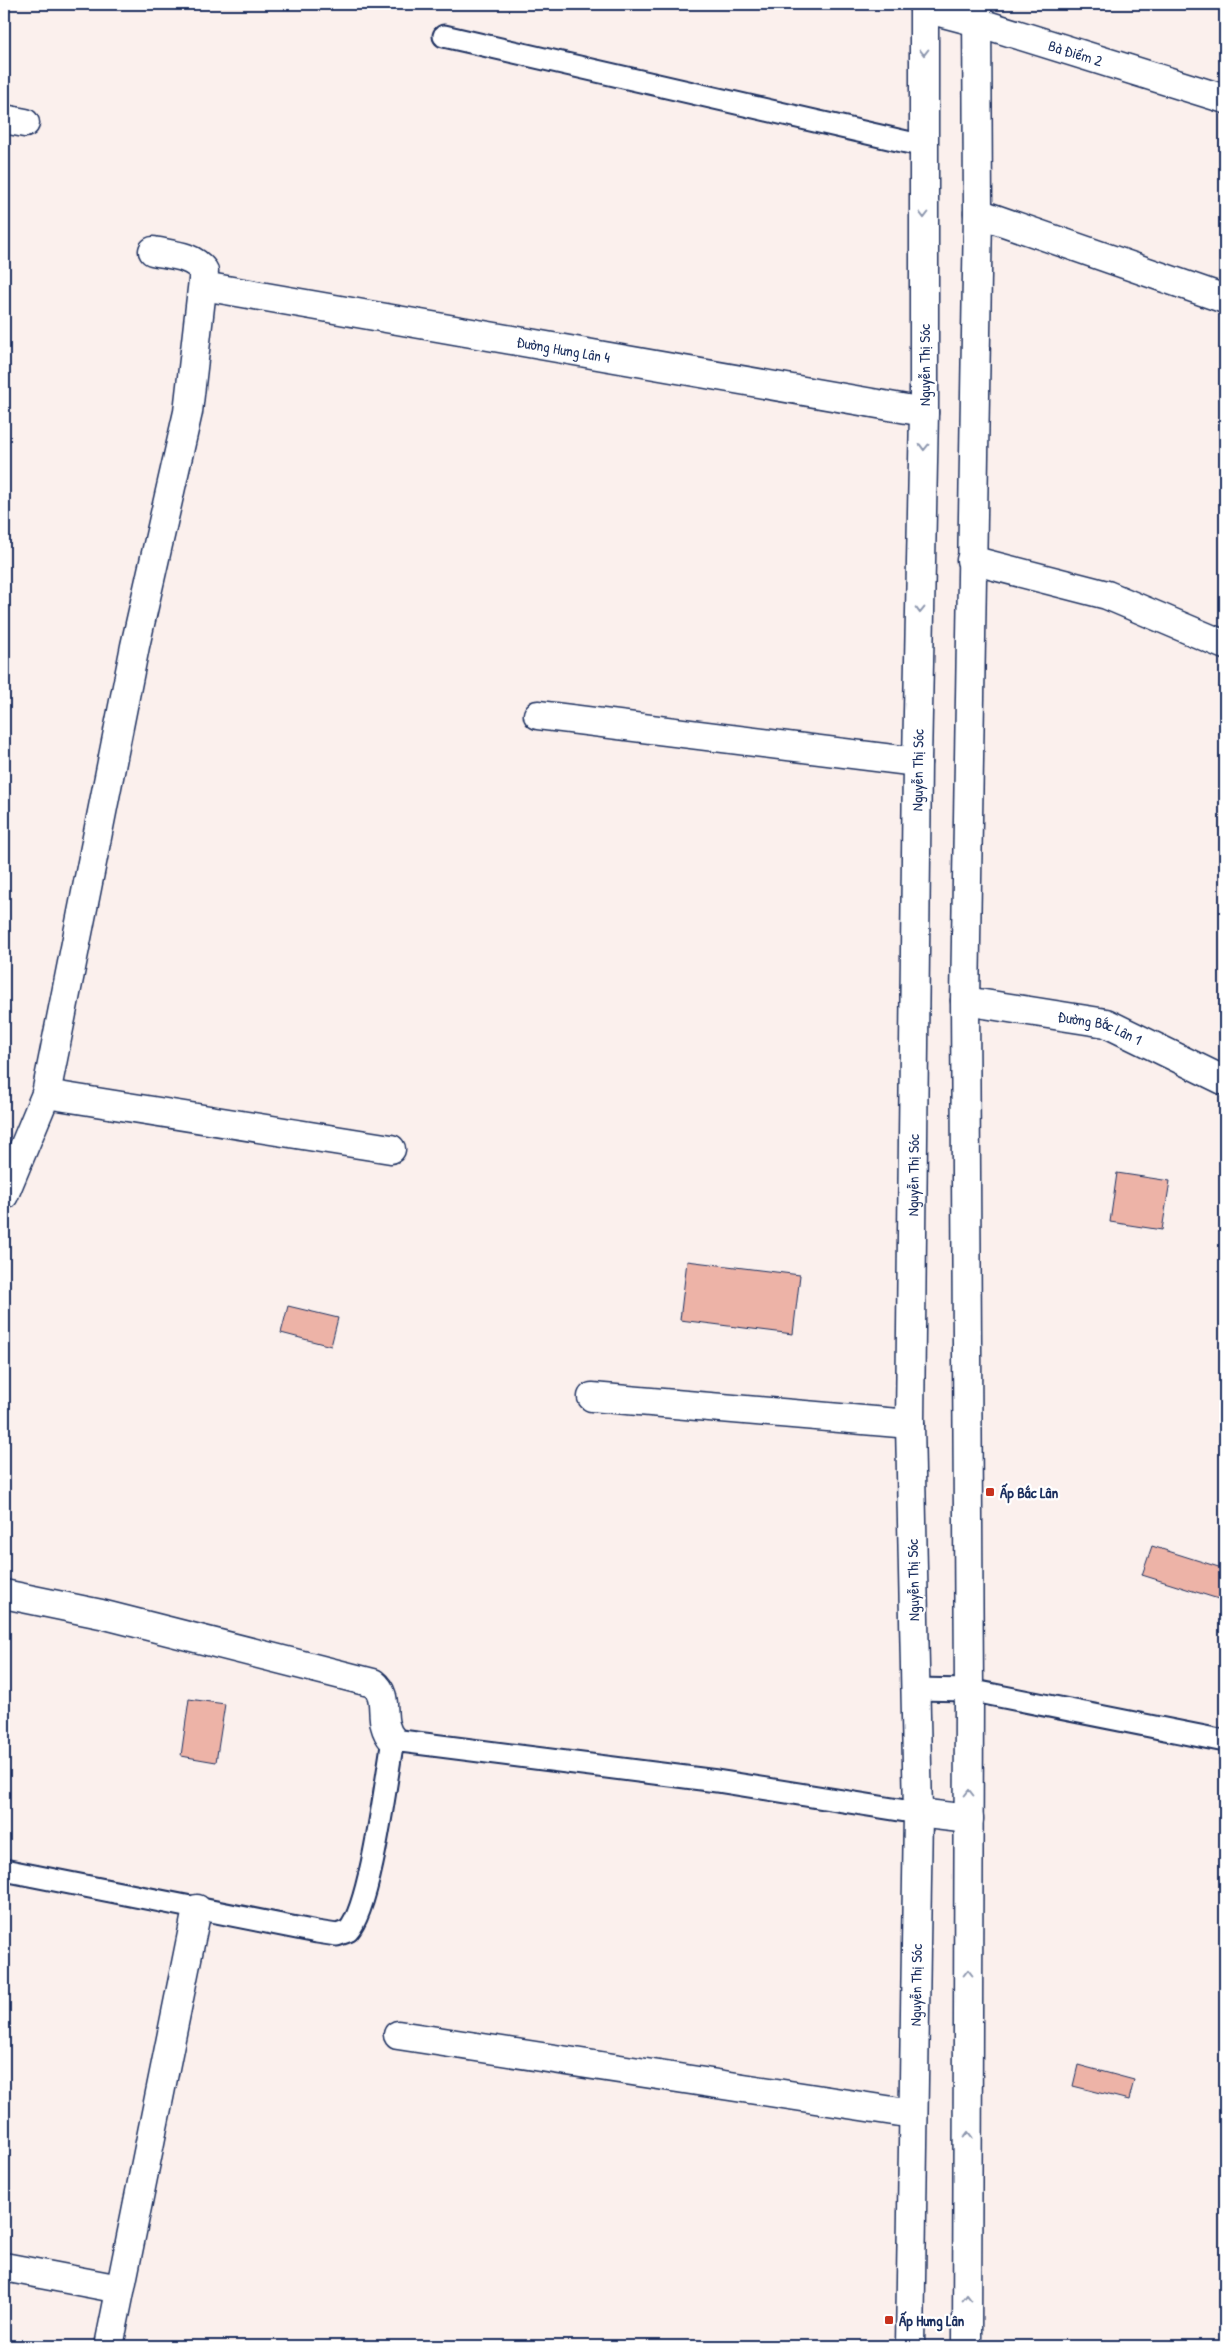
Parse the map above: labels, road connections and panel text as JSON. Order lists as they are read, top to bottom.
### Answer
{
  "streets": {
    "street": [
      "Bà Điểm 2",
      "Đường Hưng Lân 4",
      "Nguyễn Thị Sóc",
      "Đường Bắc Lân 1"
    ]
  },
  "crossings": [
    ["Bà Điểm 2", "Nguyễn Thị Sóc"],
    ["Đường Hưng Lân 4", "Nguyễn Thị Sóc"]
  ],
  "places": {
    "transit": ["Ấp Bắc Lân", "Ấp Hưng Lân"]
  }
}
